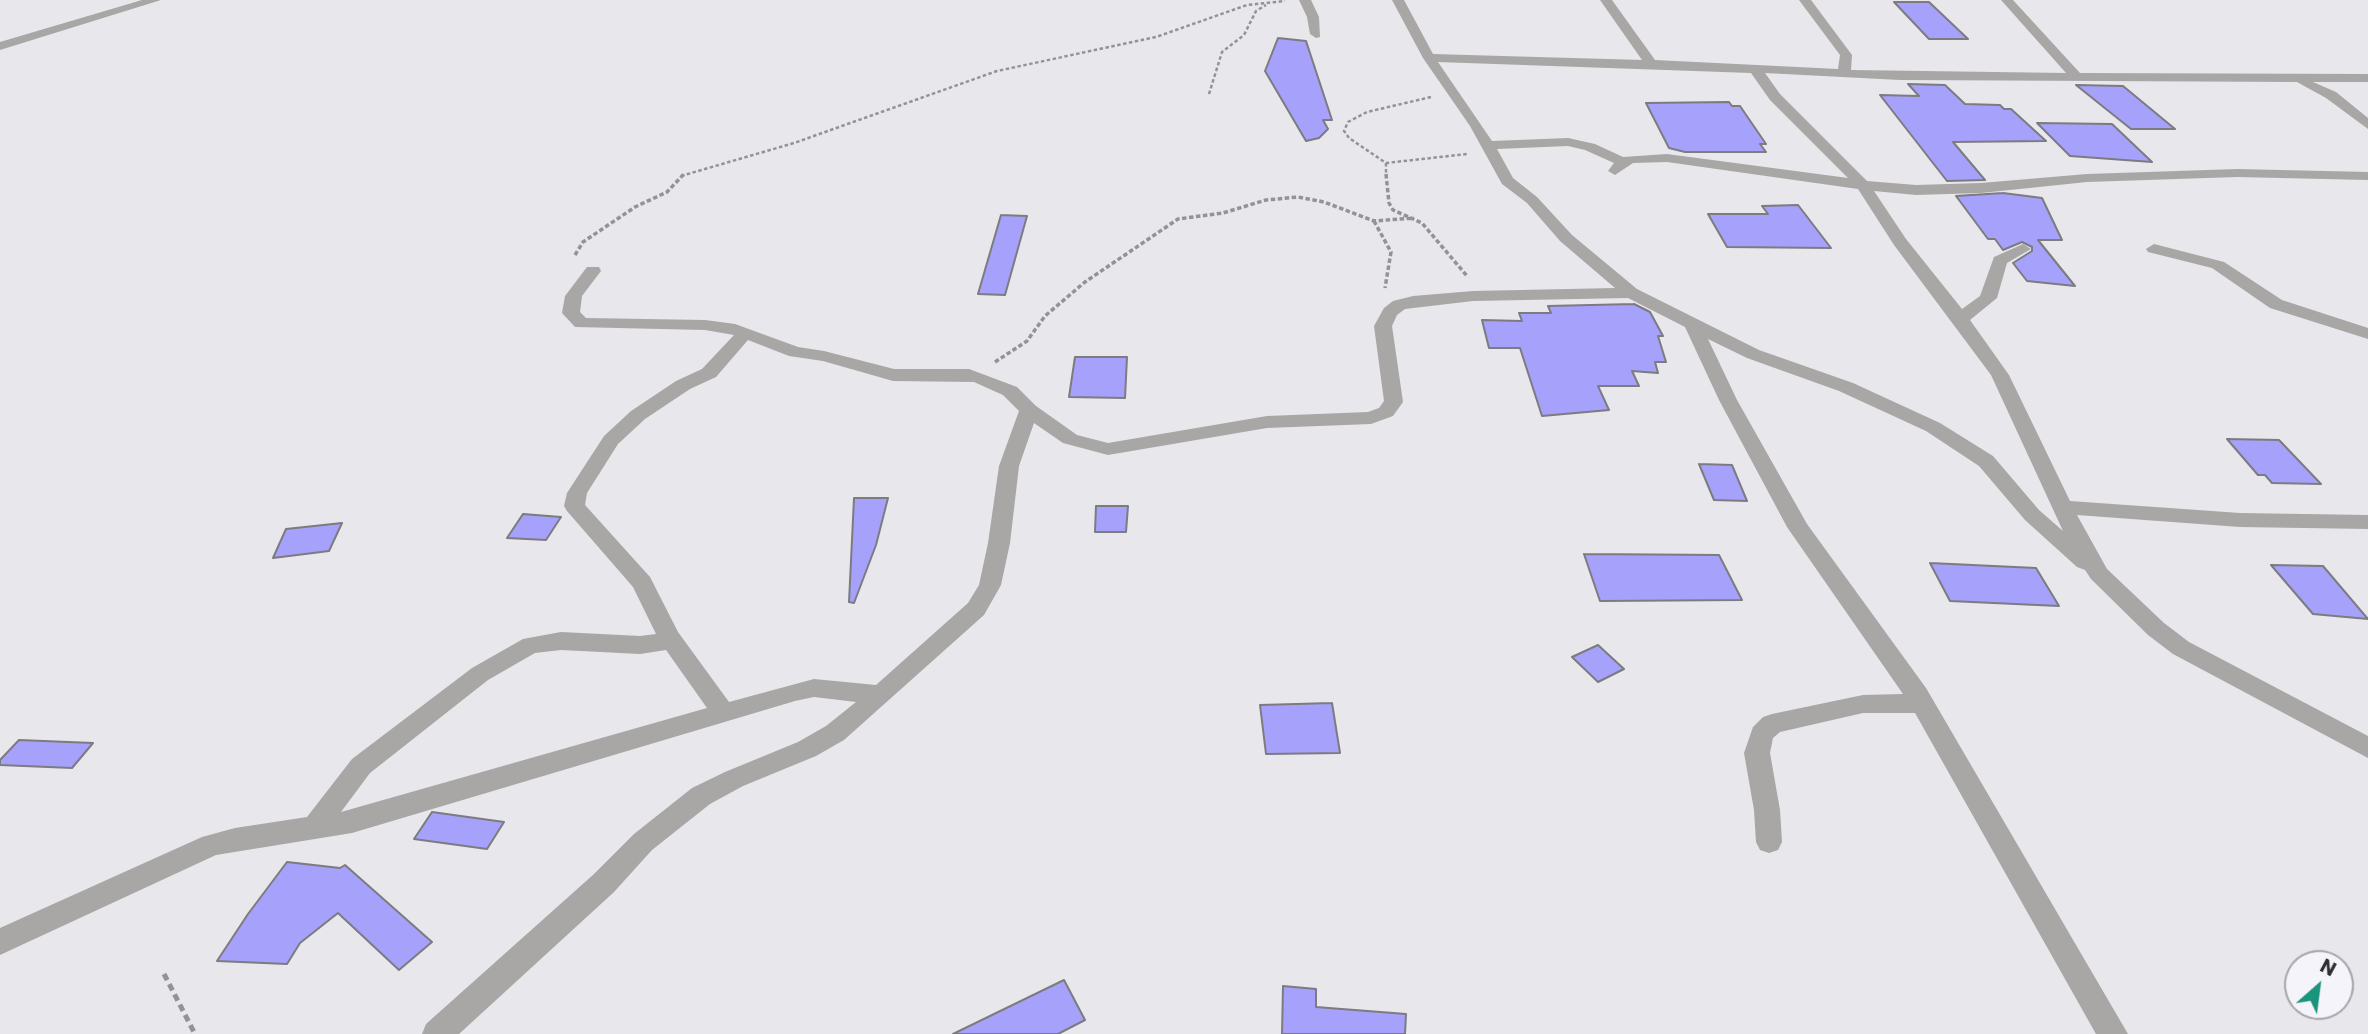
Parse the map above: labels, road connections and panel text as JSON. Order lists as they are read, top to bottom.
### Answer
{
  "north": "top right"
}
